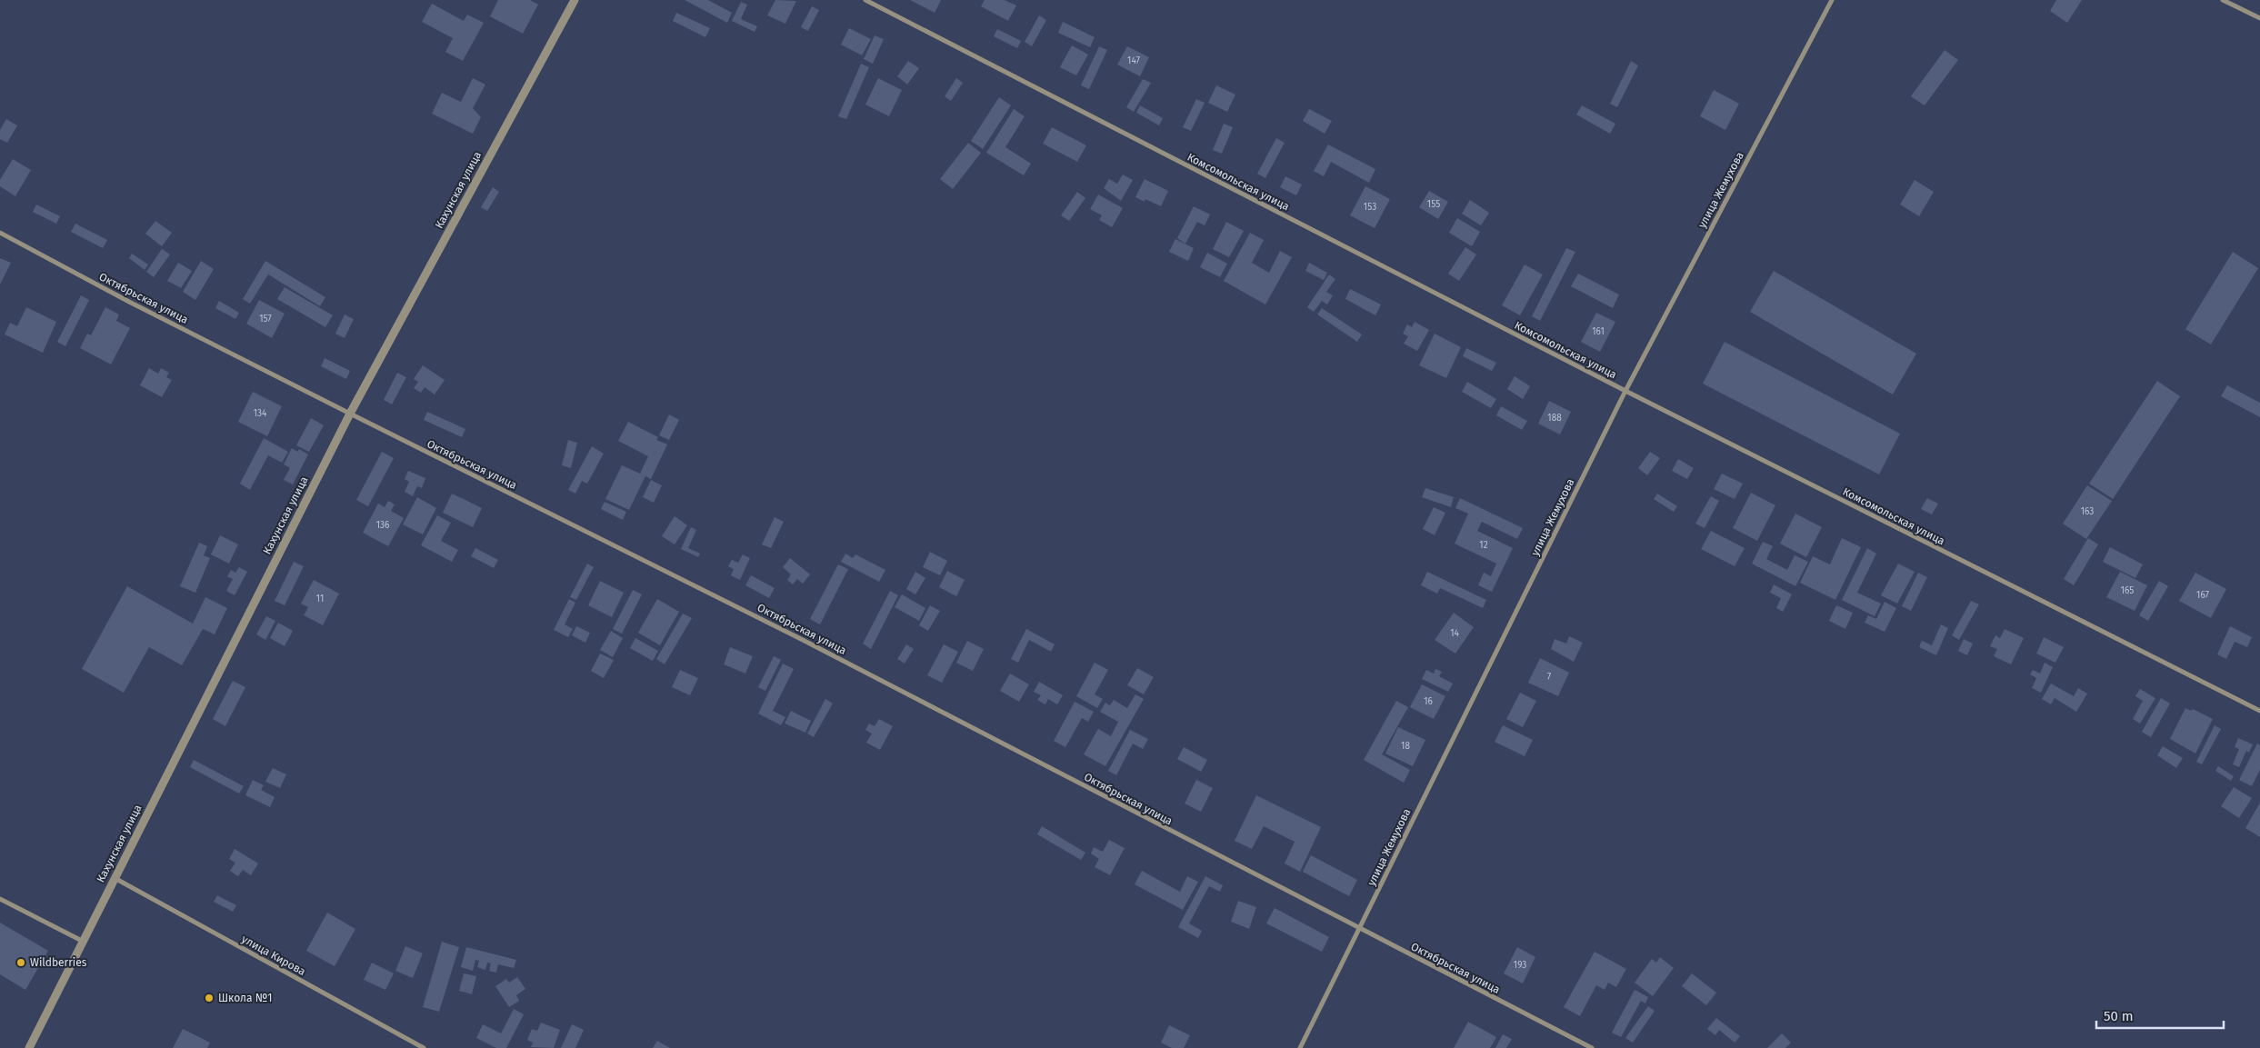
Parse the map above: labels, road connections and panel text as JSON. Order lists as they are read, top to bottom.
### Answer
{
  "streets": {
    "street": [
      "Комсомольская улица",
      "Кахунская улица",
      "улица Жемухова",
      "Октябрьская улица",
      "улица Кирова"
    ]
  },
  "crossings": [
    ["Комсомольская улица", "улица Жемухова"],
    ["Кахунская улица", "Октябрьская улица"],
    ["Кахунская улица", "улица Кирова"],
    ["улица Жемухова", "Октябрьская улица"]
  ],
  "places": ["Wildberries", "Школа №1"],
  "house_numbers": [
    "147",
    "155",
    "153",
    "157",
    "161",
    "134",
    "188",
    "163",
    "136",
    "12",
    "165",
    "167",
    "11",
    "14",
    "7",
    "16",
    "18",
    "193"
  ],
  "scale_bar": "50 m"
}
